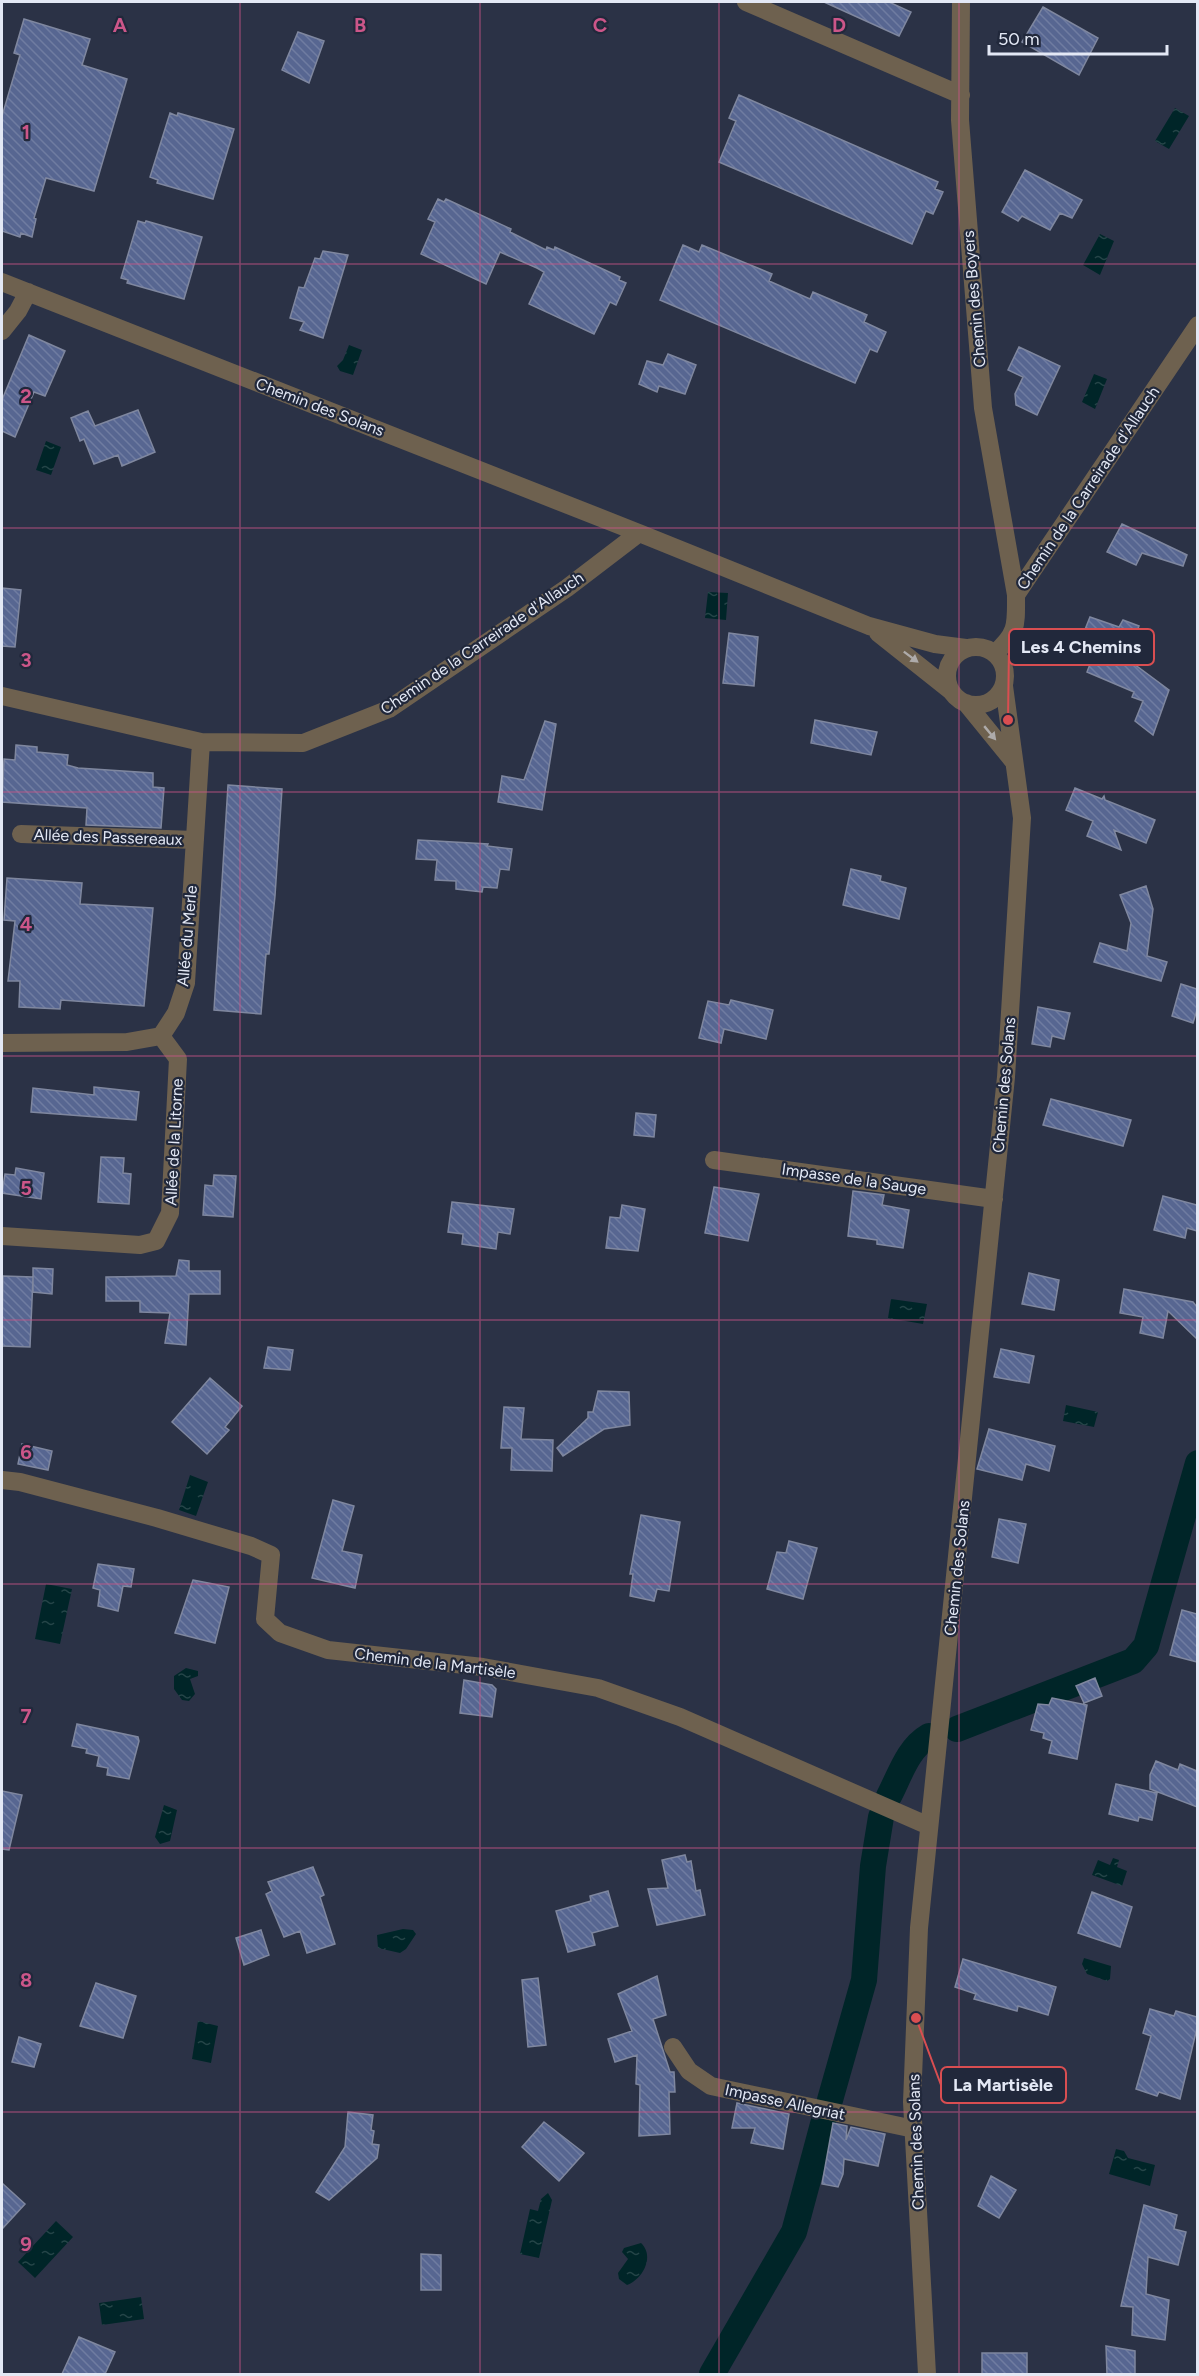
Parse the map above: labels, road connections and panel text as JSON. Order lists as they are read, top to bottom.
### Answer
{
  "streets": {
    "street": [
      "Chemin des Boyers",
      "Chemin des Solans",
      "Chemin de la Carreirade d'Allauch",
      "Allée des Passereaux",
      "Allée du Merle",
      "Allée de la Litorne",
      "Impasse de la Sauge",
      "Chemin de la Martisèle",
      "Impasse Allegriat"
    ]
  },
  "crossings": [
    ["Chemin des Boyers", "Chemin de la Carreirade d'Allauch"],
    ["Chemin des Solans", "Chemin de la Carreirade d'Allauch"],
    ["Chemin des Solans", "Impasse de la Sauge"],
    ["Chemin des Solans", "Chemin de la Martisèle"],
    ["Chemin des Solans", "Impasse Allegriat"],
    ["Chemin de la Carreirade d'Allauch", "Allée du Merle"],
    ["Allée des Passereaux", "Allée du Merle"],
    ["Allée du Merle", "Allée de la Litorne"]
  ],
  "places": ["Les 4 Chemins", "La Martisèle"],
  "scale_bar": "50 m",
  "grid": {
    "columns": [
      "A",
      "B",
      "C",
      "D"
    ],
    "rows": [
      "1",
      "2",
      "3",
      "4",
      "5",
      "6",
      "7",
      "8",
      "9"
    ]
  }
}
